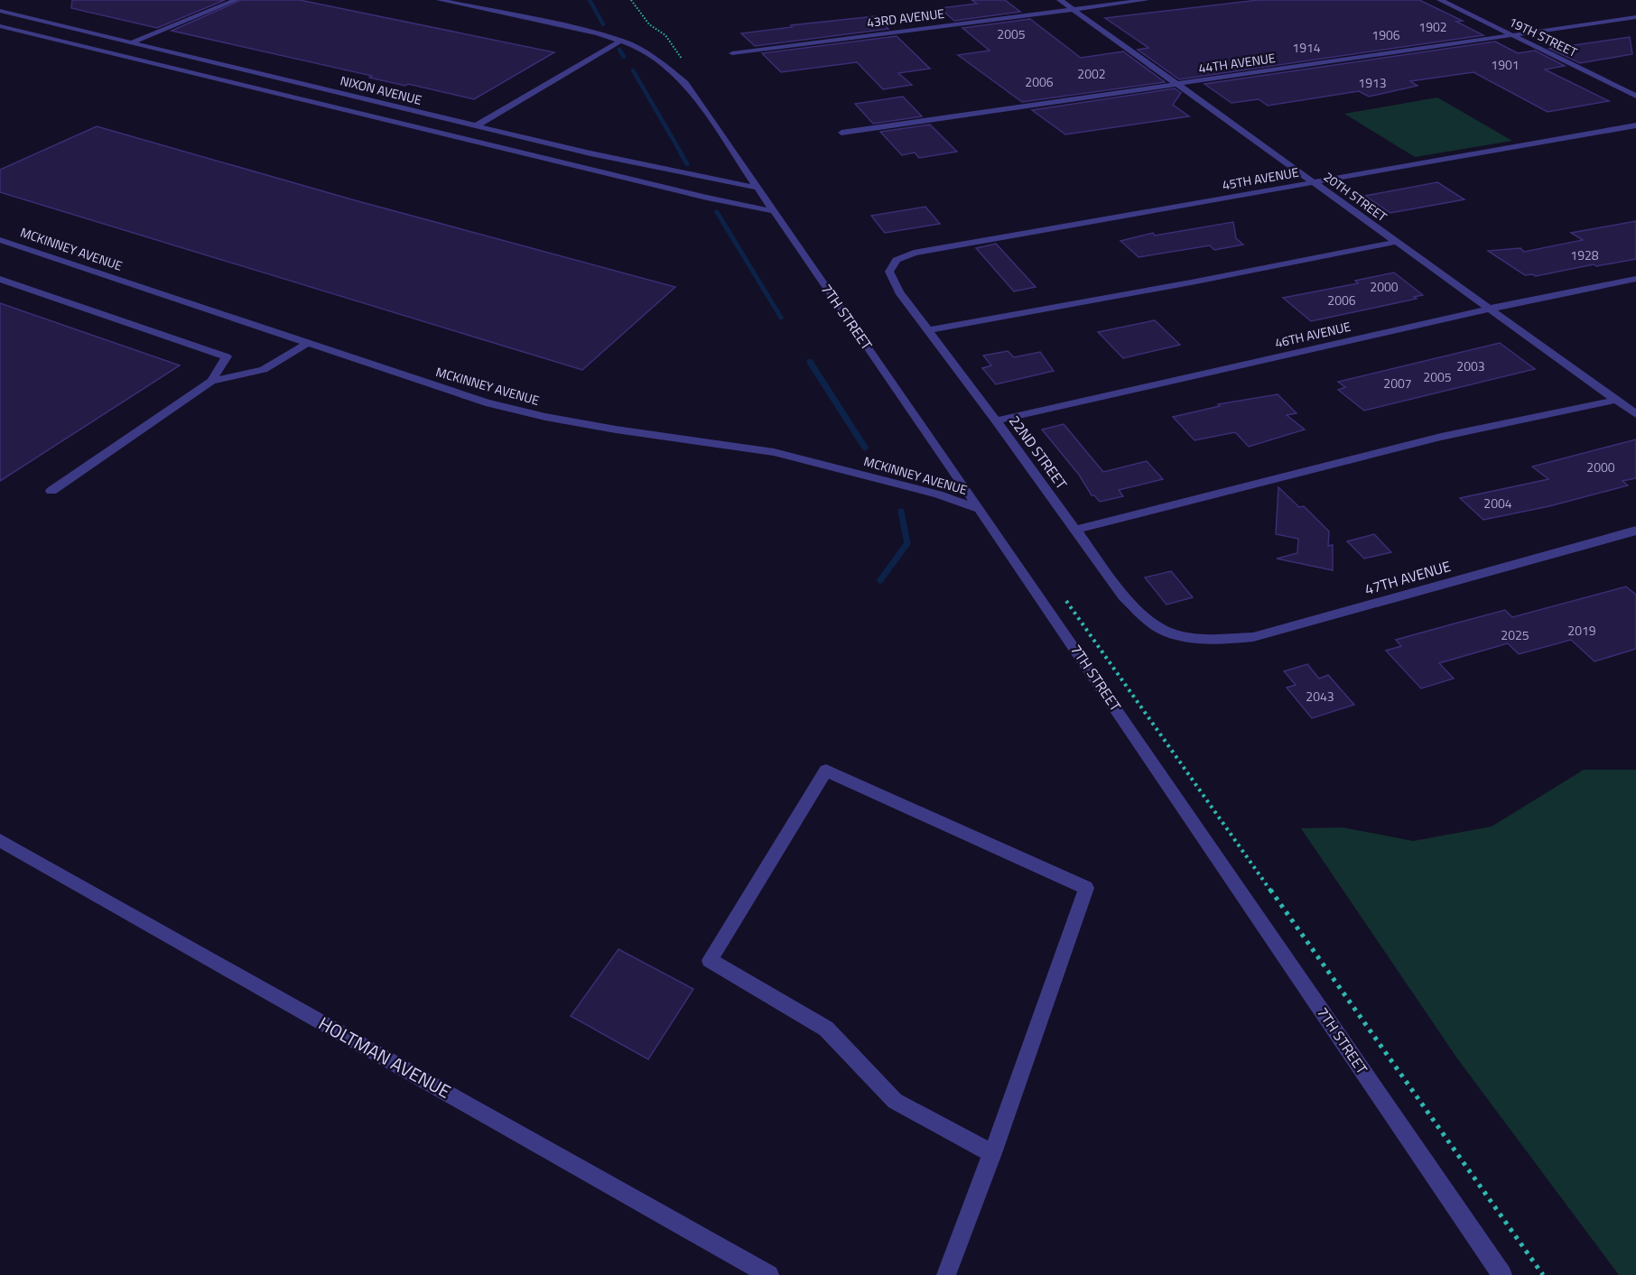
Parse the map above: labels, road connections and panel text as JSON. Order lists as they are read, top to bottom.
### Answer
{
  "streets": {
    "street": [
      "43RD AVENUE",
      "19TH STREET",
      "44TH AVENUE",
      "NIXON AVENUE",
      "45TH AVENUE",
      "20TH STREET",
      "MCKINNEY AVENUE",
      "7TH STREET",
      "46TH AVENUE",
      "22ND STREET",
      "47TH AVENUE",
      "HOLTMAN AVENUE"
    ]
  },
  "crossings": [
    ["43RD AVENUE", "20TH STREET"],
    ["19TH STREET", "44TH AVENUE"],
    ["44TH AVENUE", "20TH STREET"],
    ["NIXON AVENUE", "7TH STREET"],
    ["45TH AVENUE", "20TH STREET"],
    ["45TH AVENUE", "22ND STREET"],
    ["20TH STREET", "46TH AVENUE"],
    ["MCKINNEY AVENUE", "7TH STREET"],
    ["46TH AVENUE", "22ND STREET"],
    ["22ND STREET", "47TH AVENUE"]
  ],
  "house_numbers": [
    "1902",
    "2005",
    "1906",
    "1914",
    "1901",
    "2002",
    "2006",
    "1913",
    "1928",
    "2000",
    "2006",
    "2003",
    "2005",
    "2007",
    "2000",
    "2004",
    "2019",
    "2025",
    "2043"
  ]
}
